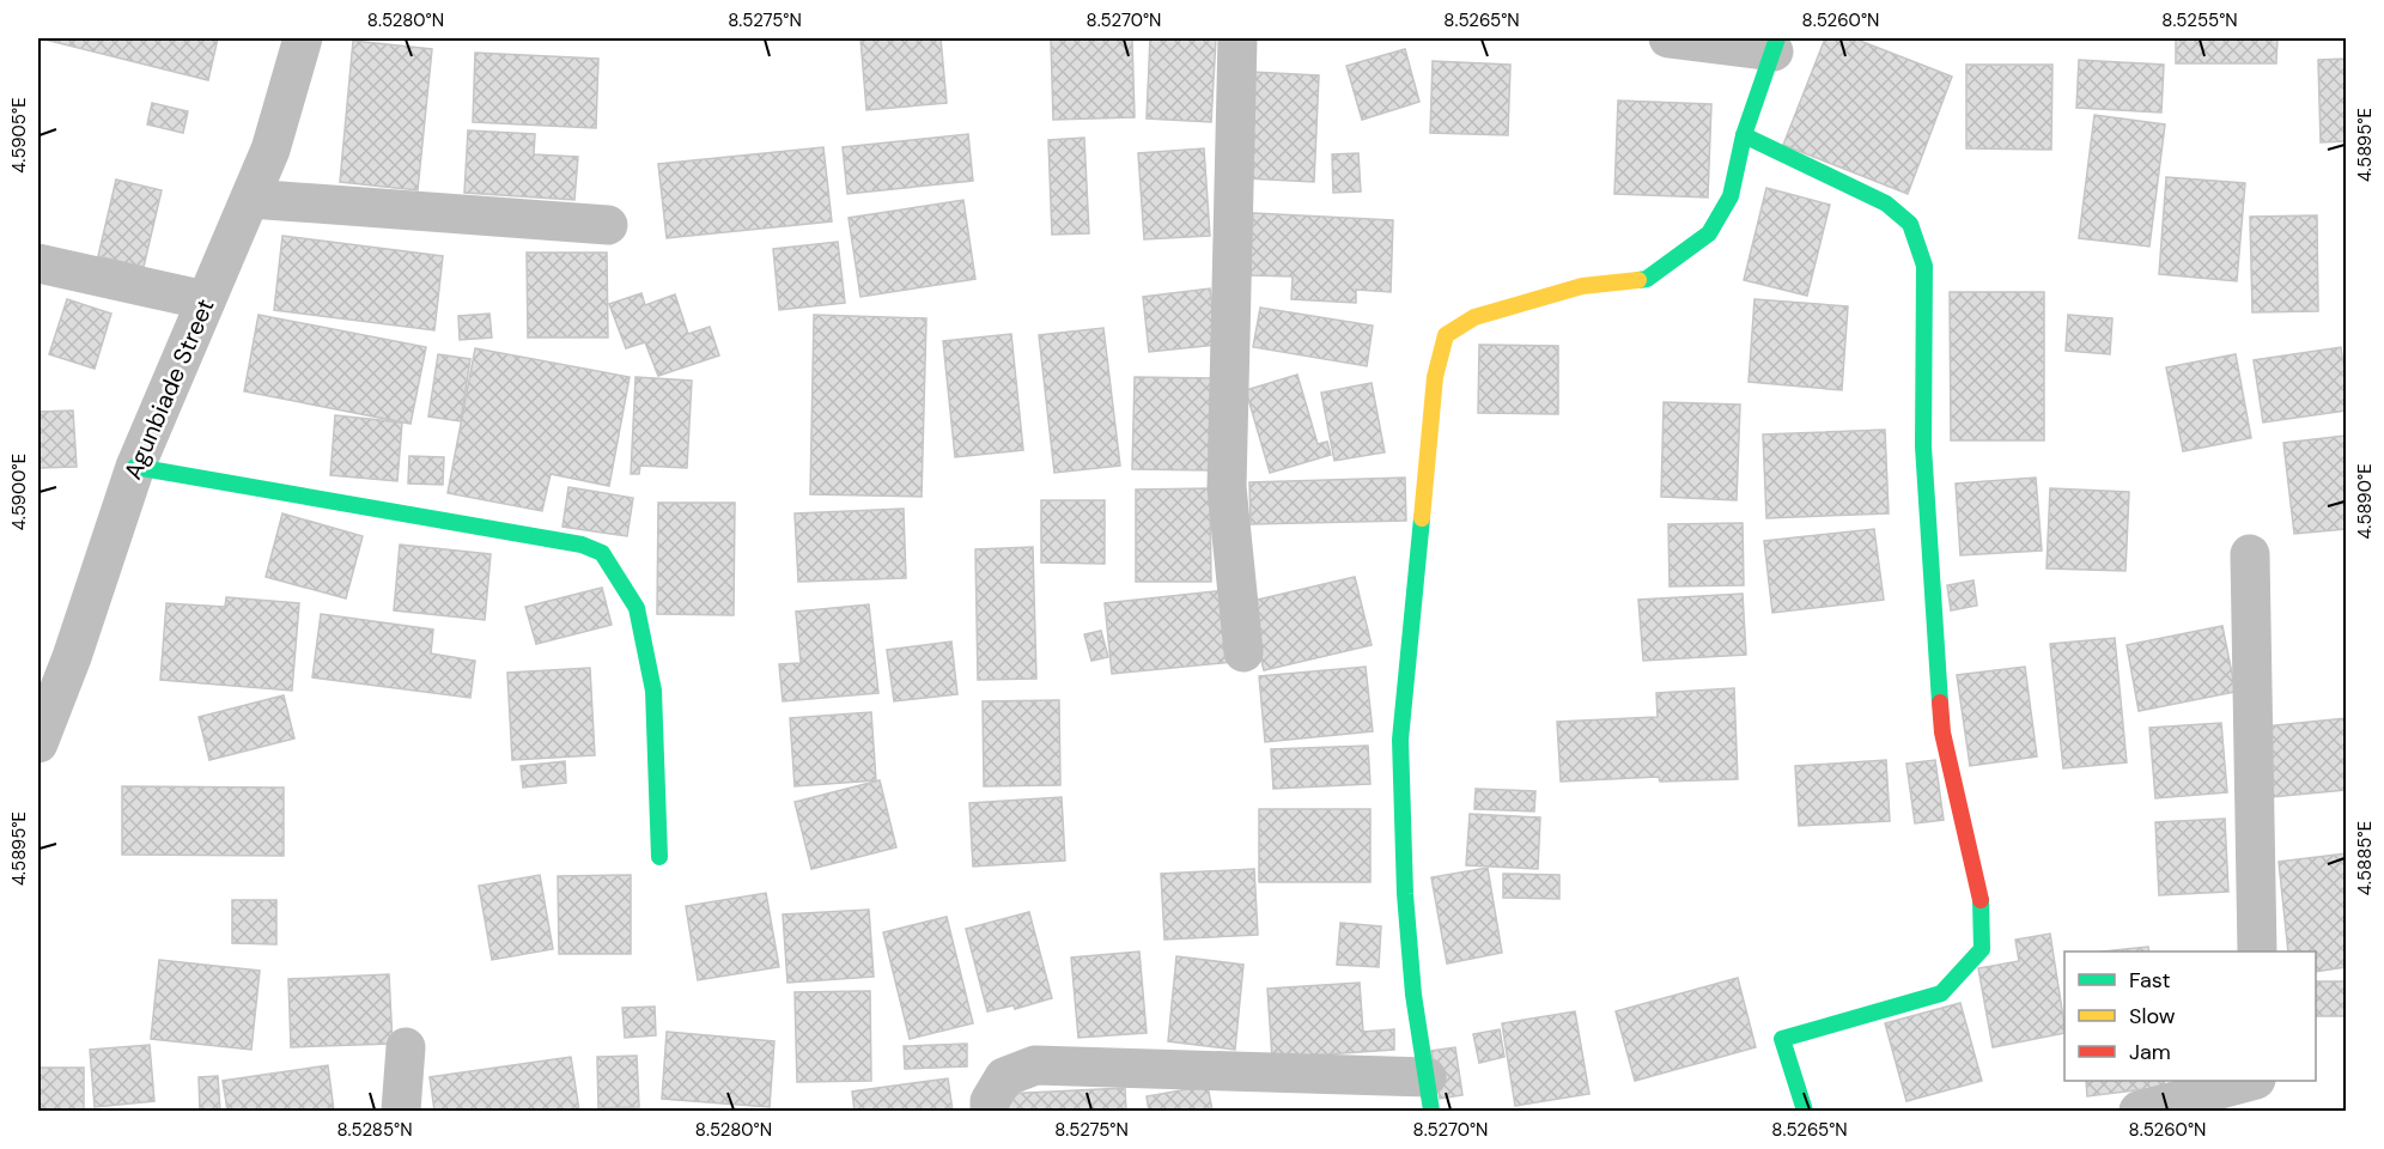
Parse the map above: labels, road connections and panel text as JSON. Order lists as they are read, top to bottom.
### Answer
{
  "streets": {
    "street": ["Agunbiade Street"]
  },
  "legend": ["Fast", "Slow", "Jam"],
  "coordinates": [
    "8.5280°N",
    "8.5275°N",
    "8.5270°N",
    "8.5265°N",
    "8.5260°N",
    "8.5255°N",
    "4.5905°E",
    "4.5895°E",
    "4.5900°E",
    "4.5890°E",
    "4.5885°E",
    "8.5285°N"
  ]
}
